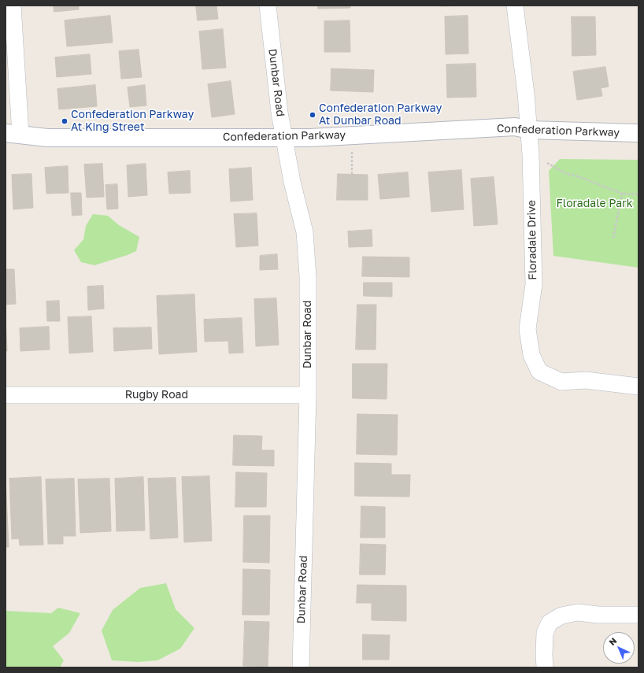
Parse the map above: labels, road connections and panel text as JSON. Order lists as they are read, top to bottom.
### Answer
{
  "streets": {
    "street": [
      "Dunbar Road",
      "Confederation Parkway",
      "Floradale Drive",
      "Rugby Road"
    ]
  },
  "crossings": [
    ["Dunbar Road", "Confederation Parkway"],
    ["Dunbar Road", "Rugby Road"],
    ["Confederation Parkway", "Floradale Drive"]
  ],
  "parks": ["Floradale Park"],
  "places": ["Confederation Parkway At Dunbar Road", "Confederation Parkway At King Street"],
  "north": "top left"
}
